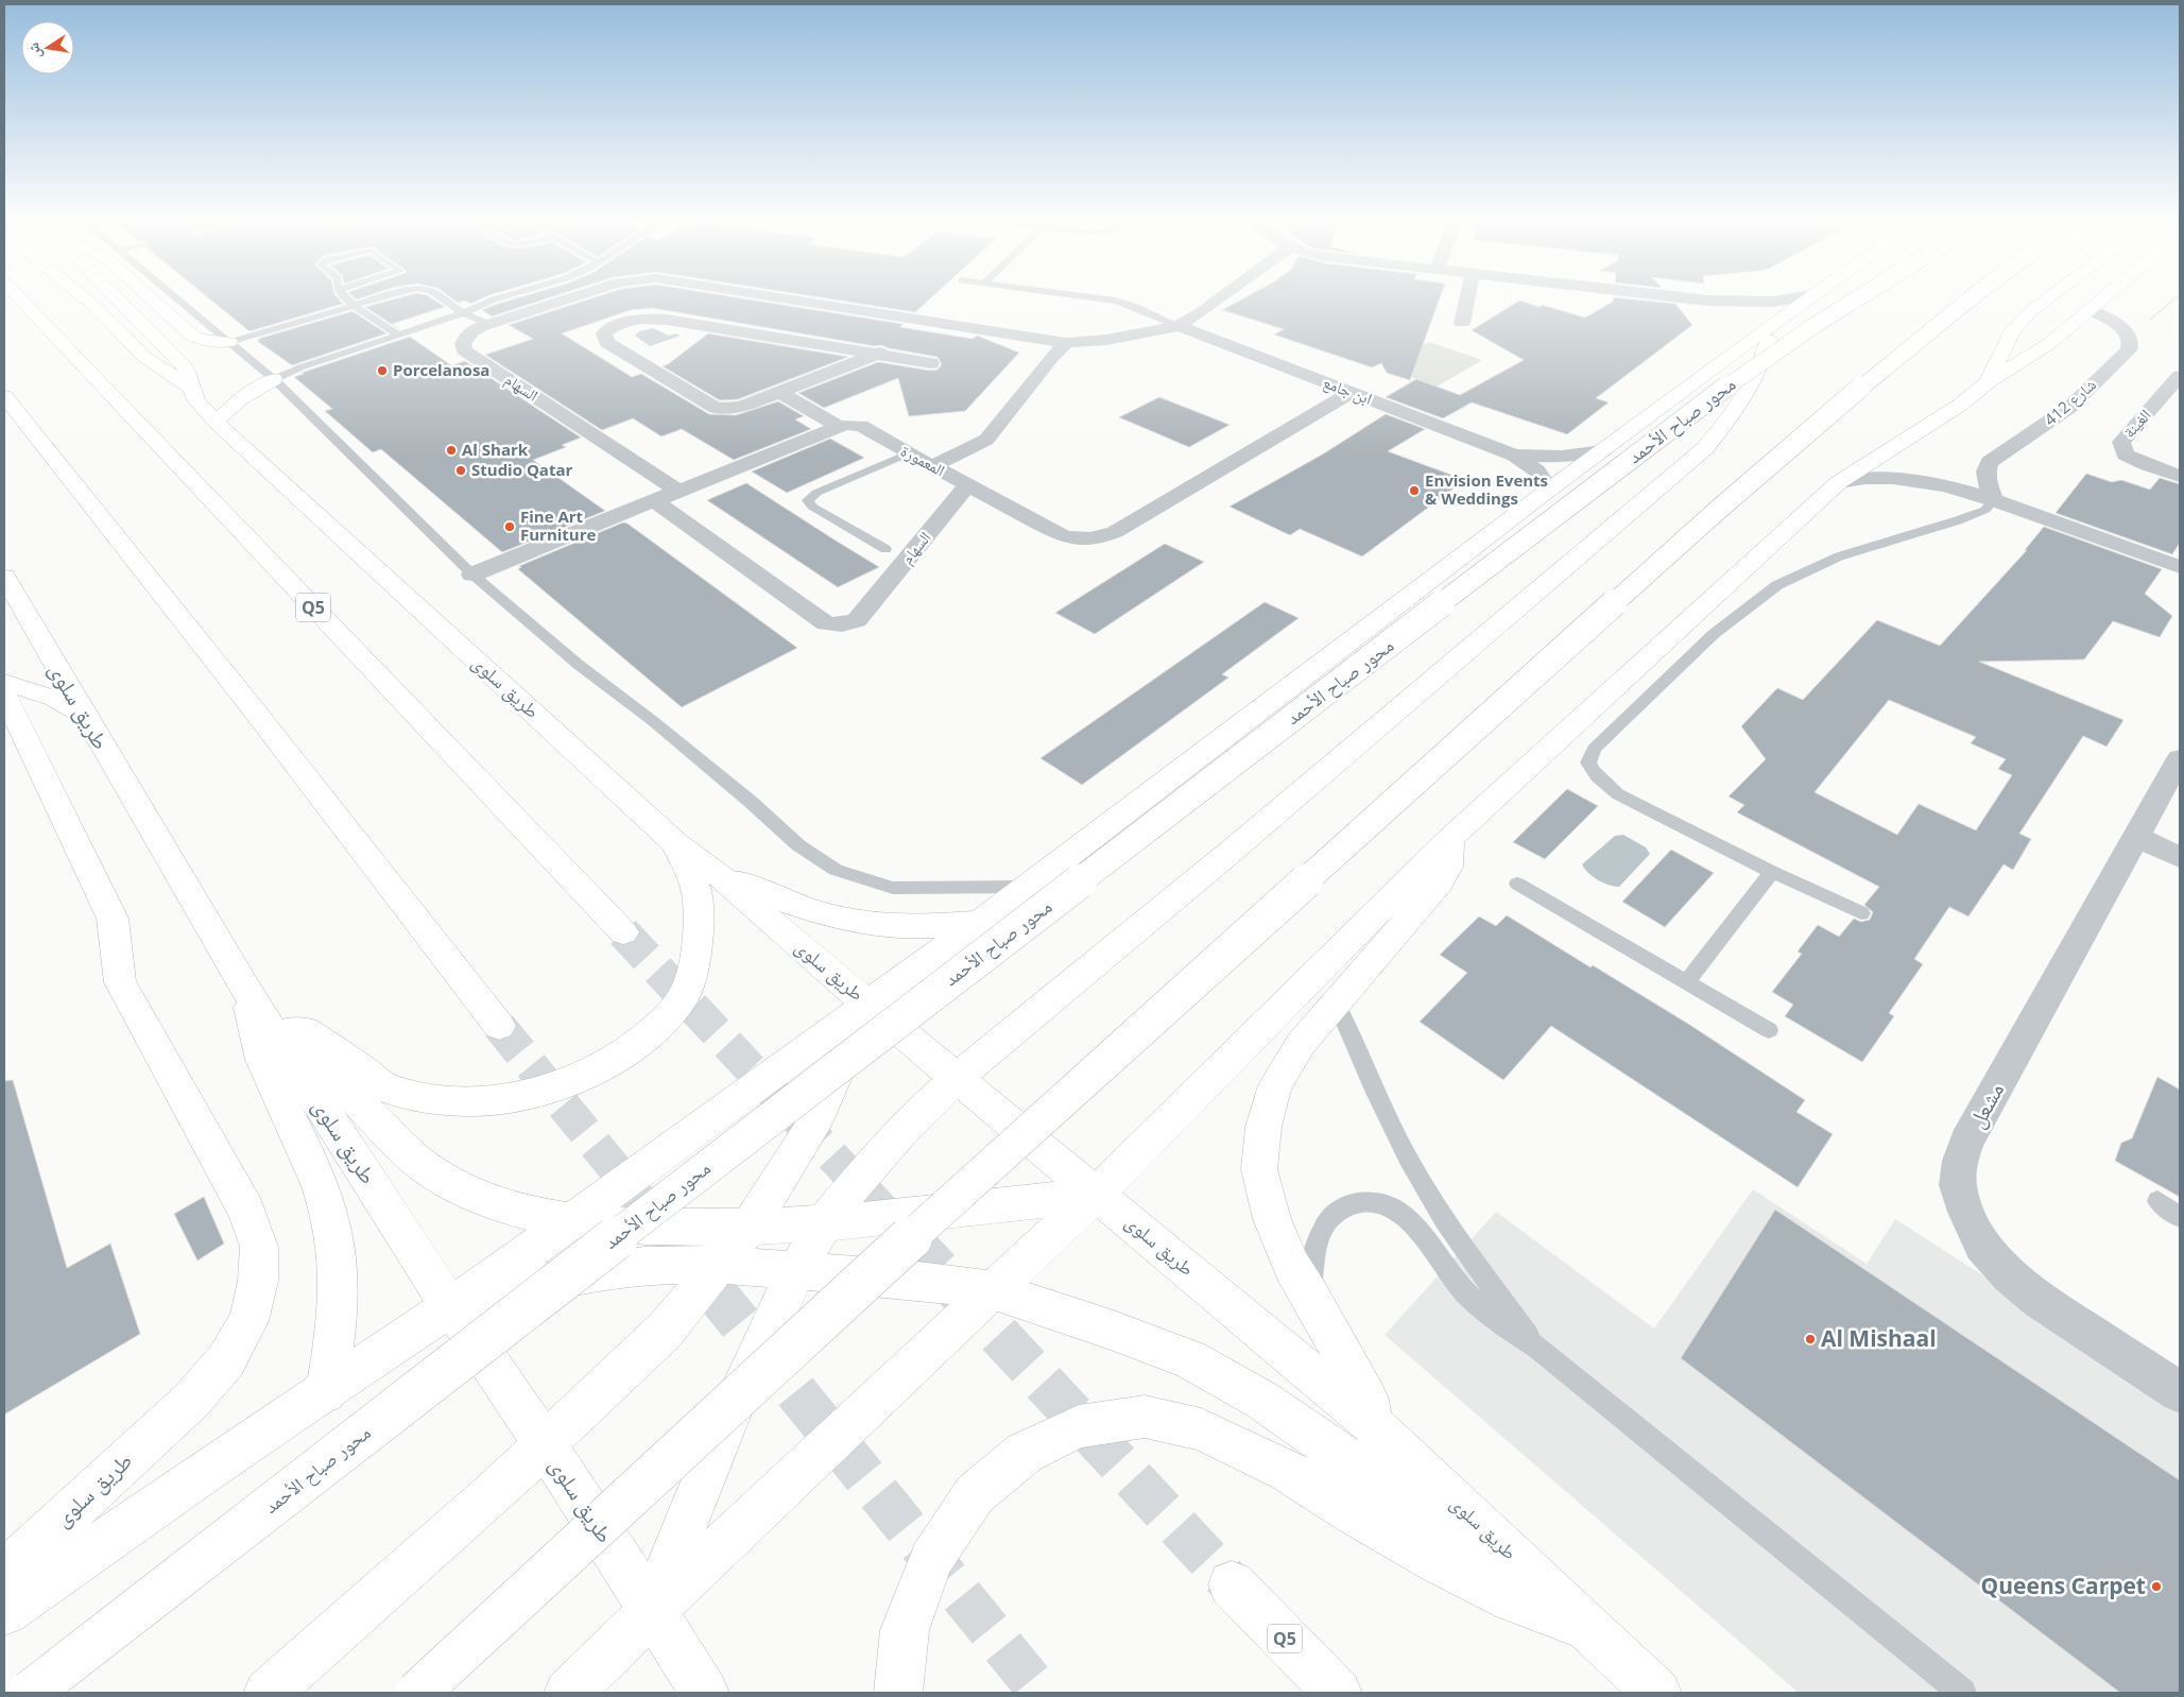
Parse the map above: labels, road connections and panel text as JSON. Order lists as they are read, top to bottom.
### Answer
{
  "streets": {
    "main road": ["محور صباح الأحمد", "Q5", "طريق سلوى"],
    "street": [
      "السهام",
      "ابن جامع",
      "شارع 412",
      "الغينة",
      "المعمورة",
      "مشعل"
    ]
  },
  "crossings": [
    ["السهام", "ابن جامع"],
    ["السهام", "المعمورة"],
    ["ابن جامع", "محور صباح الأحمد"],
    ["ابن جامع", "المعمورة"],
    ["محور صباح الأحمد", "طريق سلوى"]
  ],
  "places": [
    "Porcelanosa",
    "Al Shark",
    "Studio Qatar",
    "Envision Events & Weddings",
    "Fine Art Furniture",
    "Al Mishaal",
    "Queens Carpet"
  ],
  "north": "left"
}
